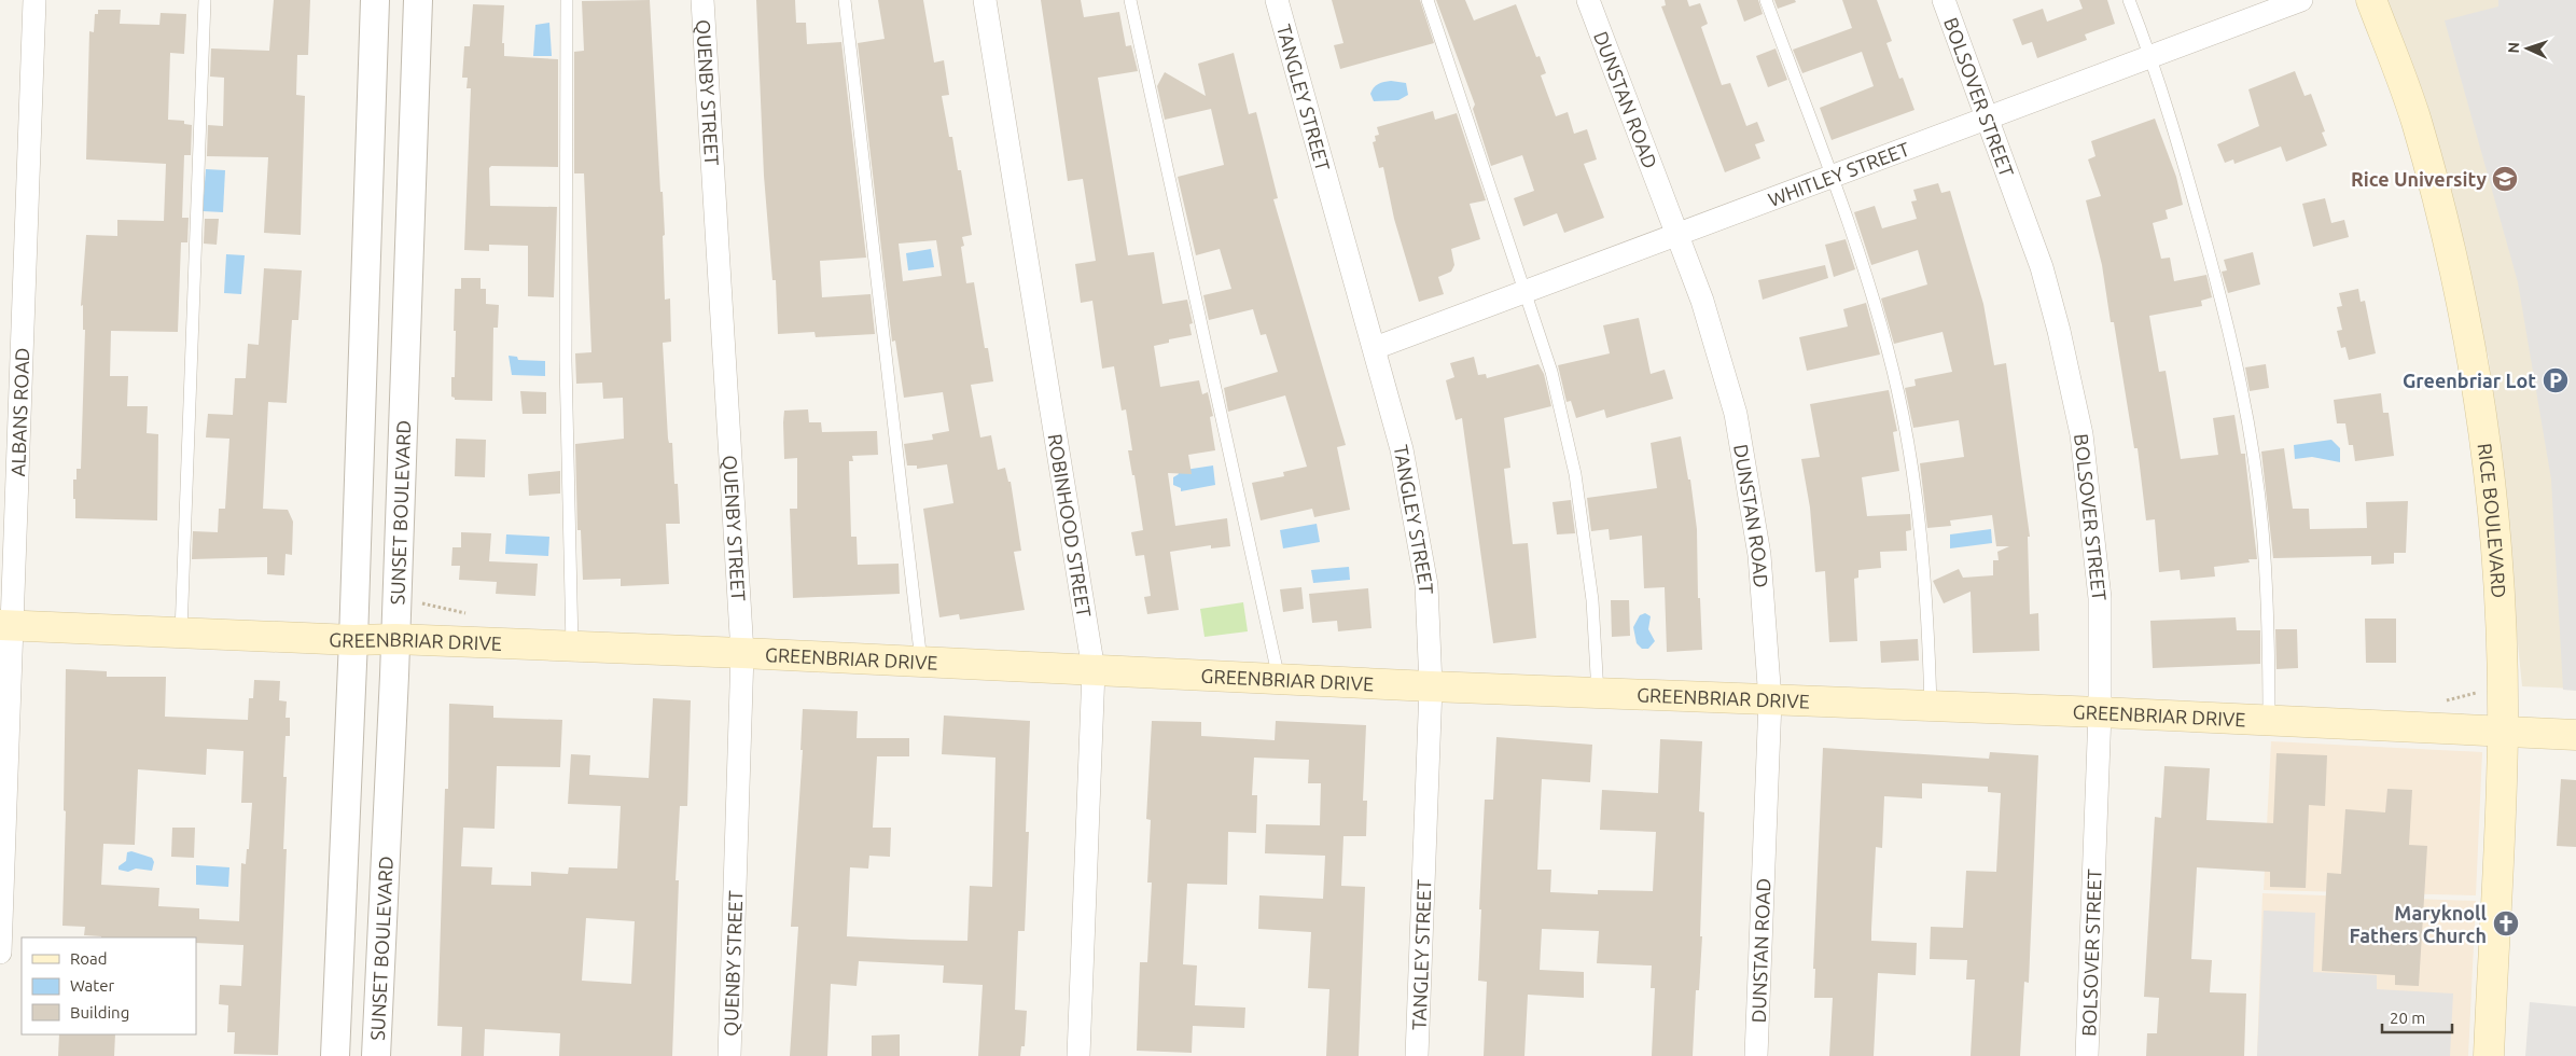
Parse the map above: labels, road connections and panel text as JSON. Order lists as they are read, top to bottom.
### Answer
{
  "streets": {
    "main road": ["RICE BOULEVARD", "GREENBRIAR DRIVE"],
    "street": [
      "QUENBY STREET",
      "BOLSOVER STREET",
      "TANGLEY STREET",
      "DUNSTAN ROAD",
      "WHITLEY STREET",
      "ALBANS ROAD",
      "SUNSET BOULEVARD",
      "ROBINHOOD STREET"
    ]
  },
  "crossings": [
    ["QUENBY STREET", "GREENBRIAR DRIVE"],
    ["BOLSOVER STREET", "WHITLEY STREET"],
    ["BOLSOVER STREET", "GREENBRIAR DRIVE"],
    ["TANGLEY STREET", "WHITLEY STREET"],
    ["TANGLEY STREET", "GREENBRIAR DRIVE"],
    ["DUNSTAN ROAD", "WHITLEY STREET"],
    ["DUNSTAN ROAD", "GREENBRIAR DRIVE"],
    ["ALBANS ROAD", "GREENBRIAR DRIVE"],
    ["SUNSET BOULEVARD", "GREENBRIAR DRIVE"],
    ["RICE BOULEVARD", "GREENBRIAR DRIVE"],
    ["ROBINHOOD STREET", "GREENBRIAR DRIVE"]
  ],
  "places": {
    "school or university": ["Rice University"],
    "parking": ["Greenbriar Lot"],
    "church": ["Maryknoll Fathers Church"]
  },
  "legend": ["Road", "Water", "Building"],
  "scale_bar": "20 m",
  "north": "left"
}
